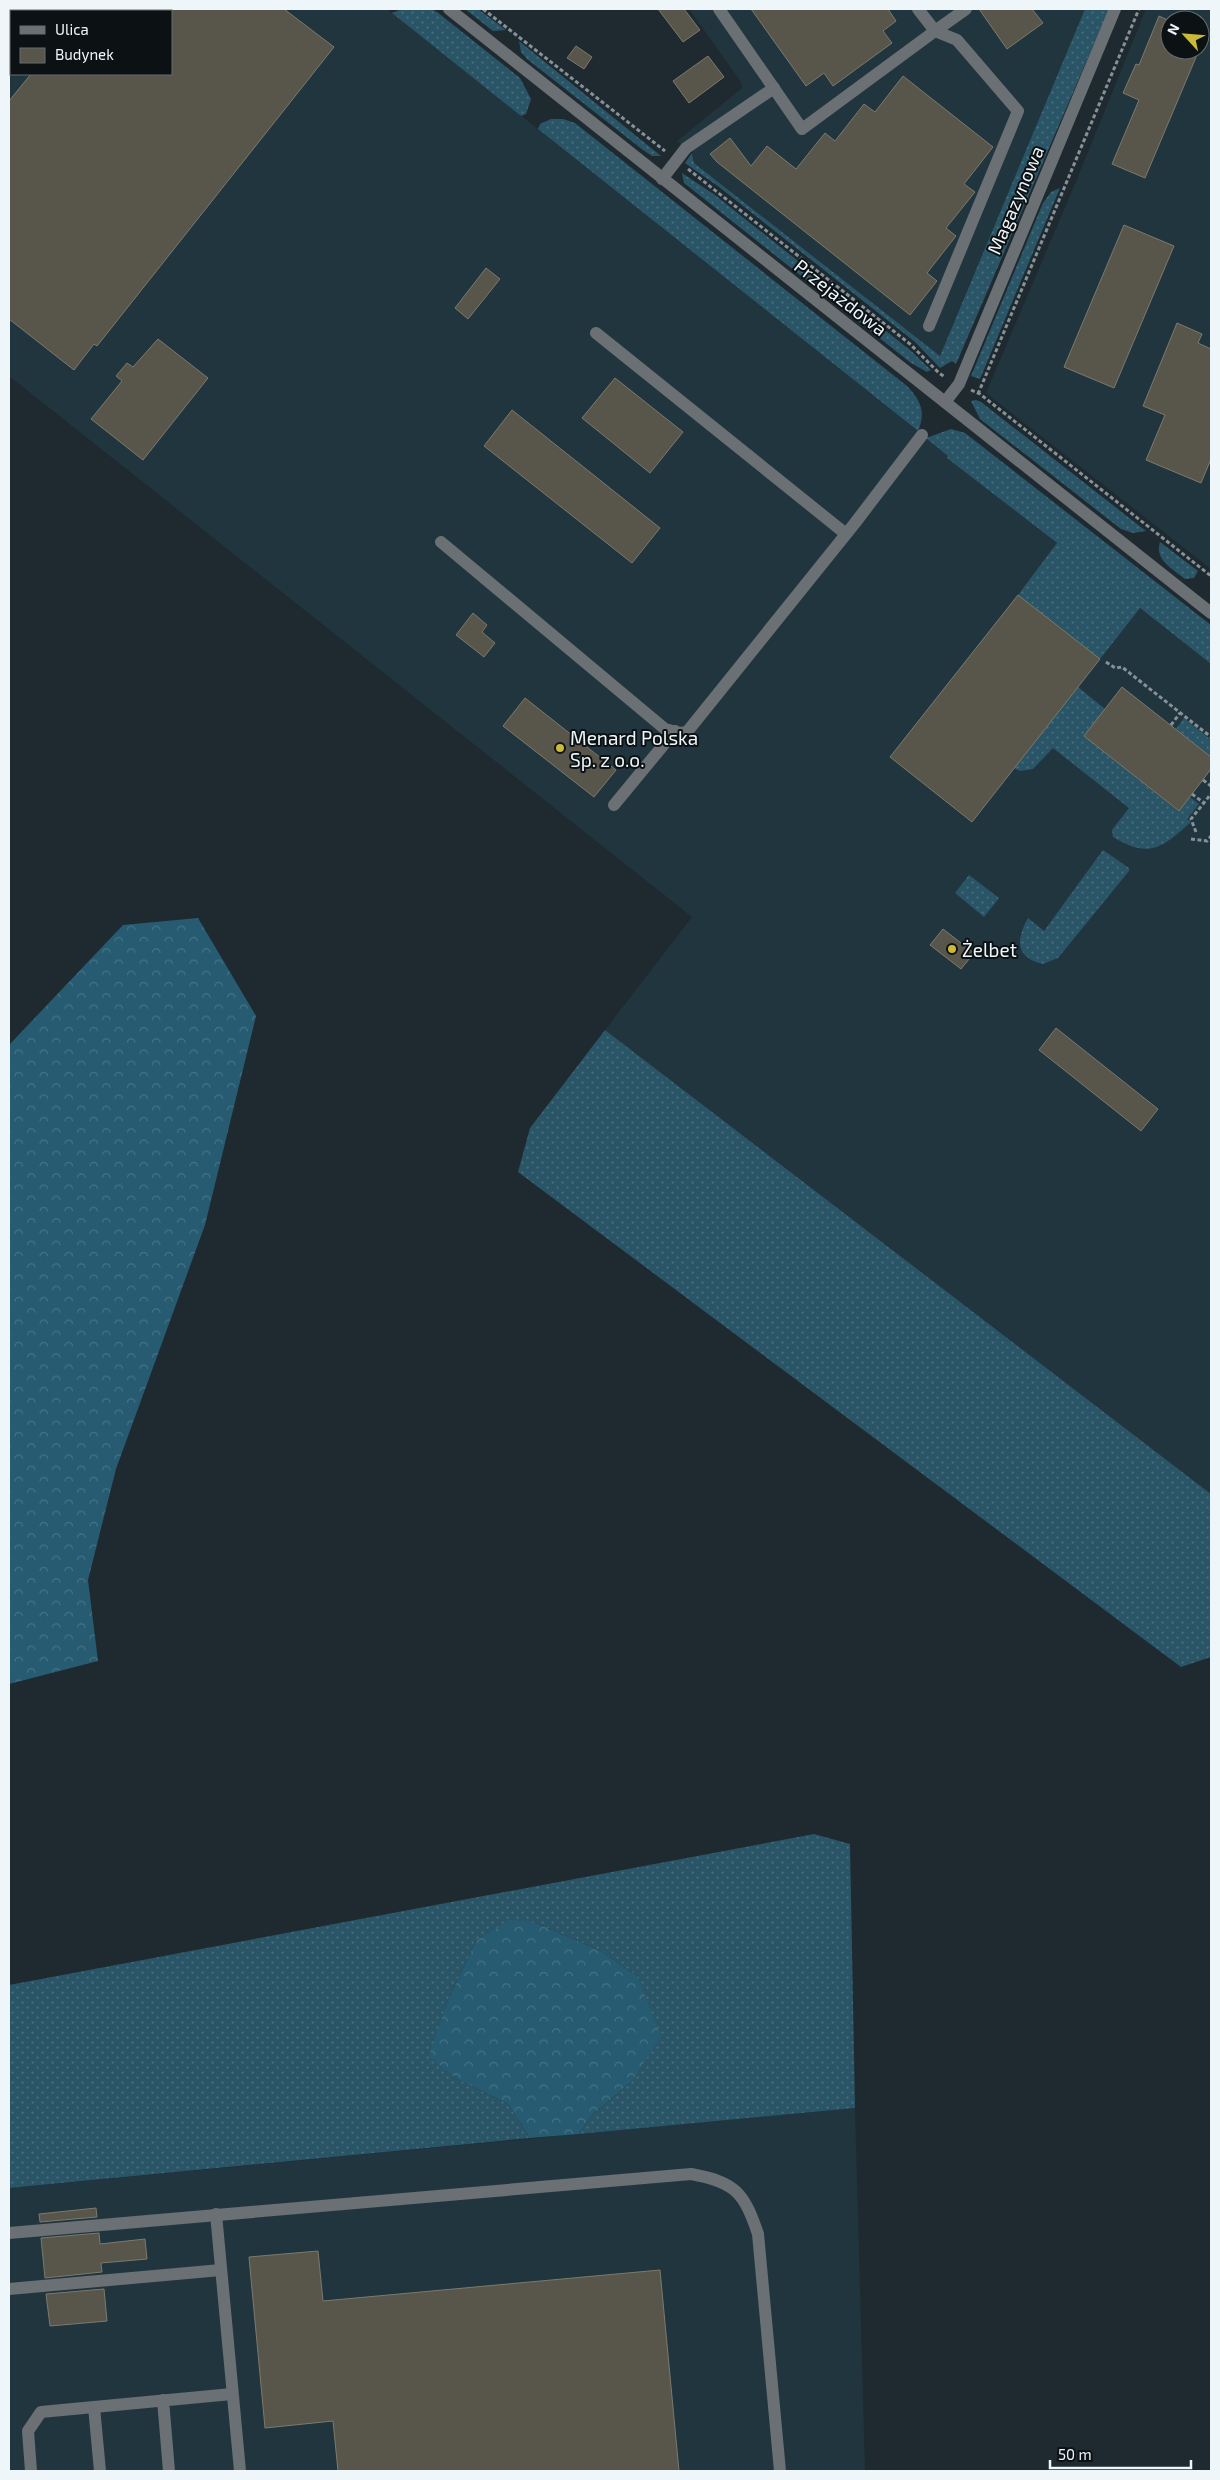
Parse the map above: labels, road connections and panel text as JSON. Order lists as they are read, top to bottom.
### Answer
{
  "streets": {
    "street": ["Magazynowa", "Przejazdowa"]
  },
  "crossings": [
    ["Magazynowa", "Przejazdowa"]
  ],
  "places": ["Menard Polska Sp. z o.o.", "Żelbet"],
  "legend": ["Ulica", "Budynek"],
  "scale_bar": "50 m",
  "north": "top left"
}
